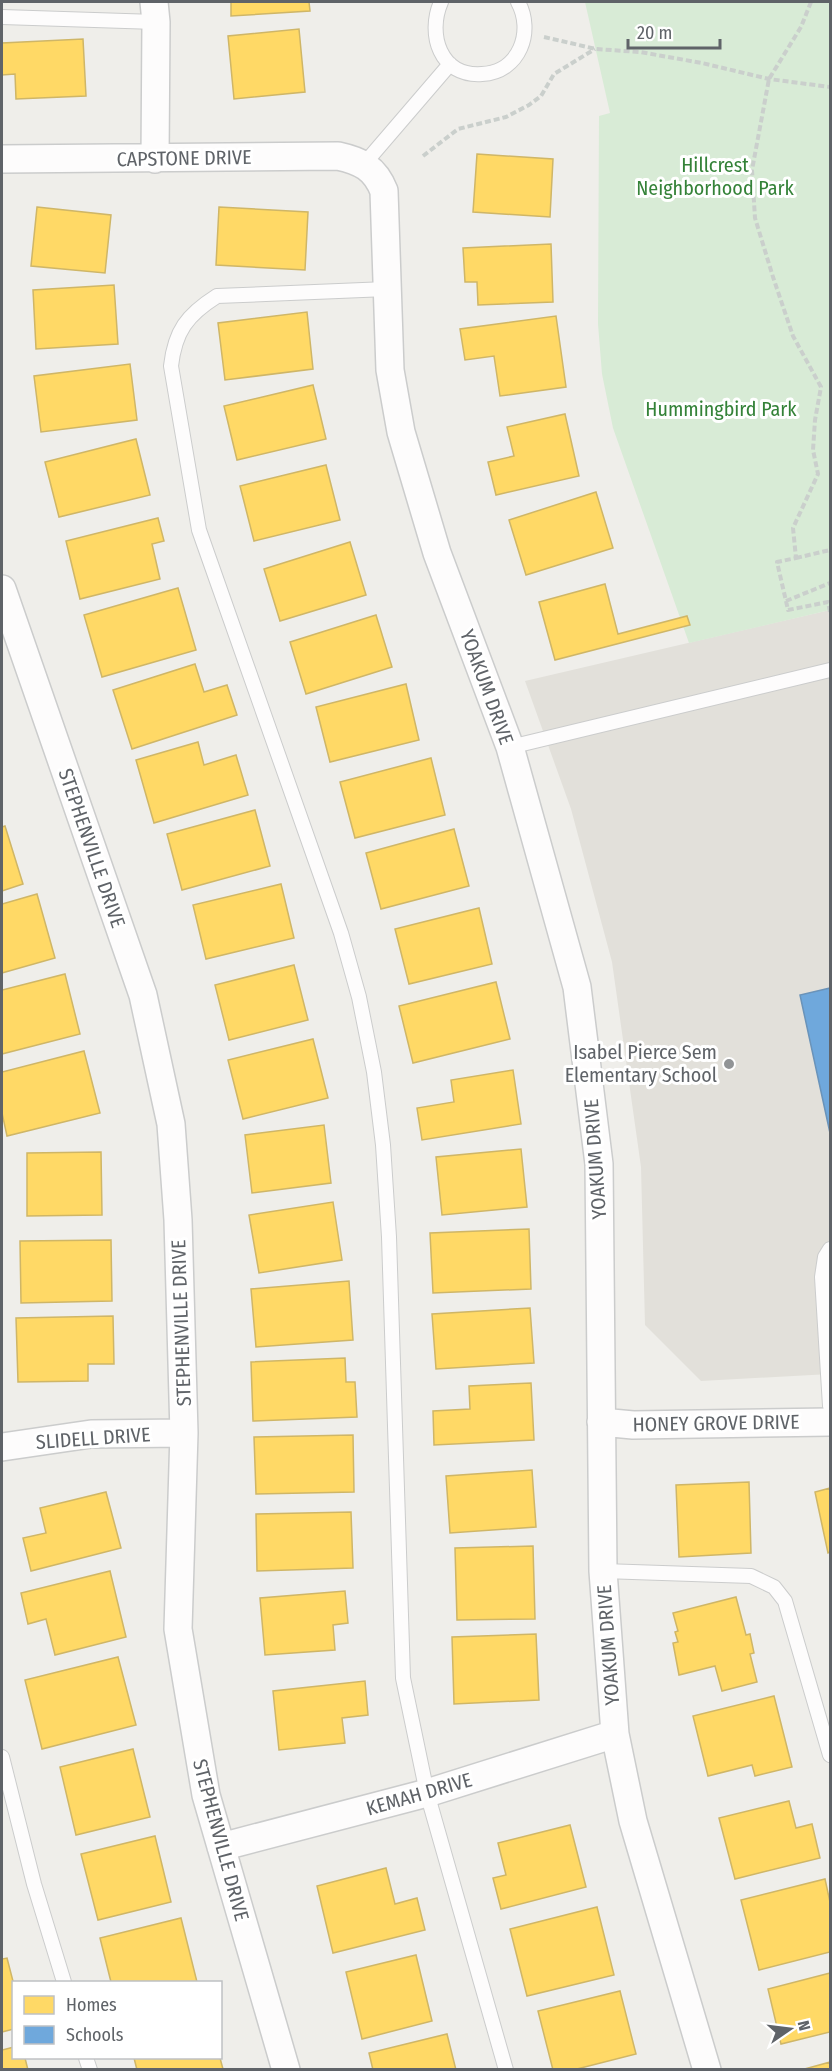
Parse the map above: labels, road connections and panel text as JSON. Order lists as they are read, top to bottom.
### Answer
{
  "streets": {
    "street": [
      "CAPSTONE DRIVE",
      "YOAKUM DRIVE",
      "STEPHENVILLE DRIVE",
      "HONEY GROVE DRIVE",
      "SLIDELL DRIVE",
      "KEMAH DRIVE"
    ]
  },
  "crossings": [
    ["CAPSTONE DRIVE", "YOAKUM DRIVE"],
    ["YOAKUM DRIVE", "HONEY GROVE DRIVE"],
    ["YOAKUM DRIVE", "KEMAH DRIVE"],
    ["STEPHENVILLE DRIVE", "SLIDELL DRIVE"],
    ["STEPHENVILLE DRIVE", "KEMAH DRIVE"]
  ],
  "parks": ["Hillcrest Neighborhood Park", "Hummingbird Park"],
  "places": ["Isabel Pierce Sem Elementary School"],
  "legend": ["Homes", "Schools"],
  "scale_bar": "20 m",
  "north": "right"
}
